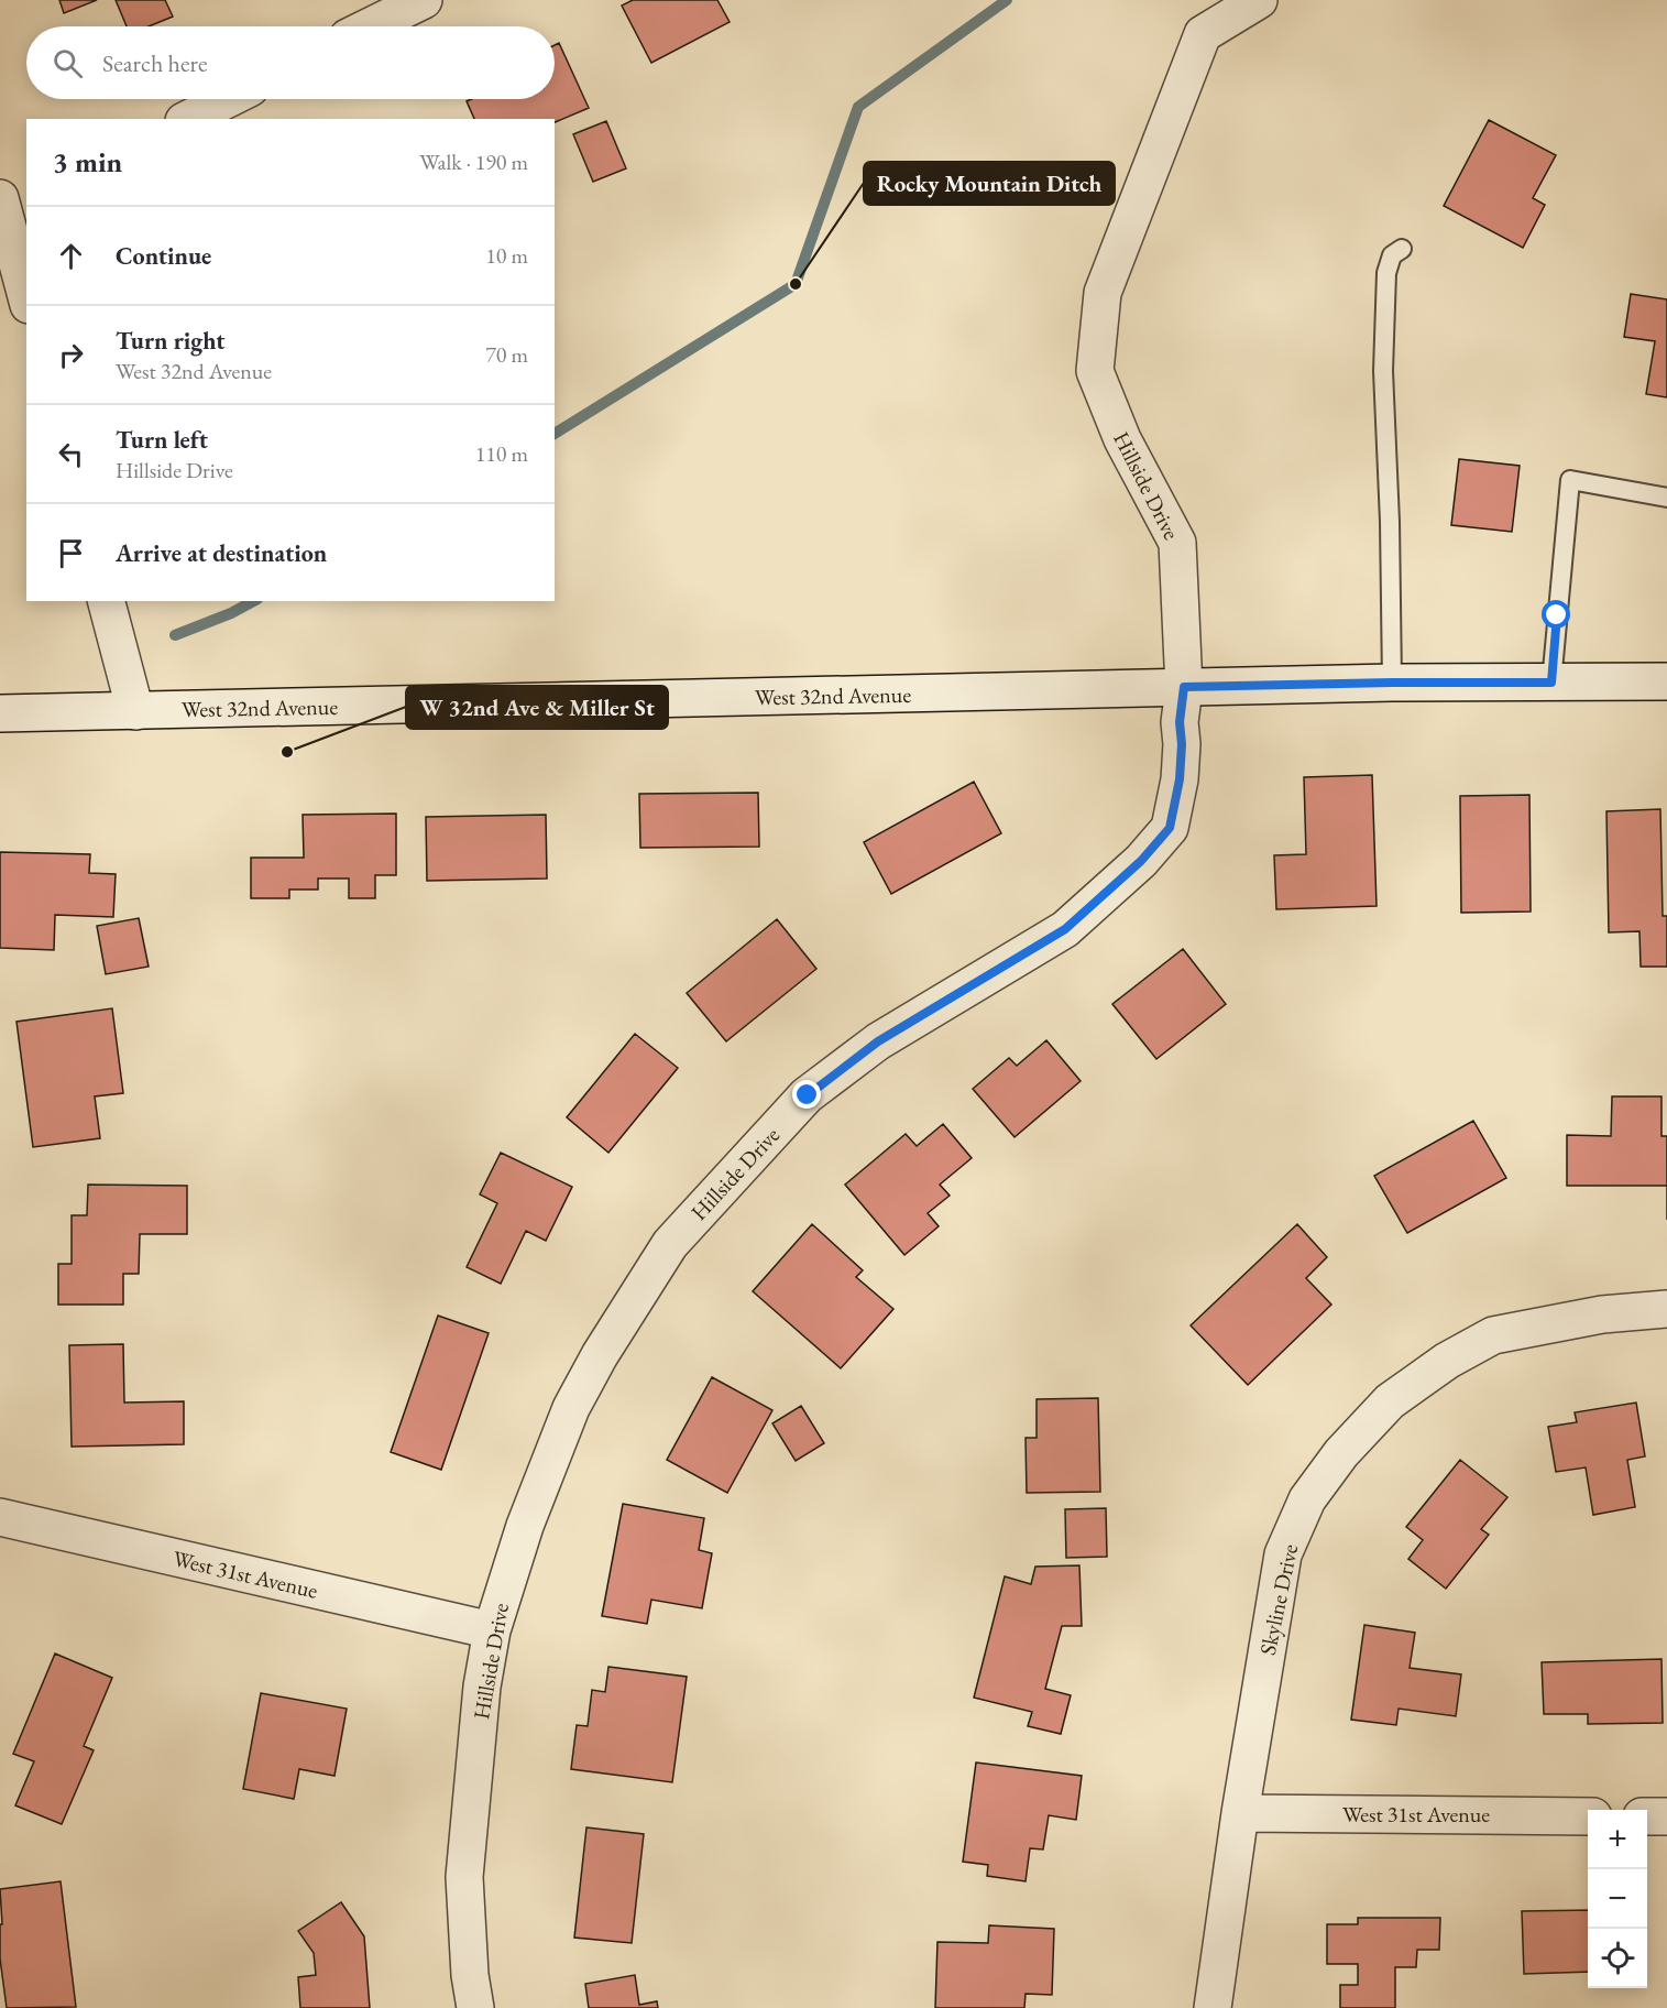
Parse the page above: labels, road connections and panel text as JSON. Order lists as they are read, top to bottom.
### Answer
{
  "streets": {
    "street": [
      "Hillside Drive",
      "West 32nd Avenue",
      "West 31st Avenue",
      "Skyline Drive"
    ]
  },
  "crossings": [
    ["Hillside Drive", "West 32nd Avenue"],
    ["Hillside Drive", "West 31st Avenue"],
    ["West 31st Avenue", "Skyline Drive"]
  ],
  "places": ["Rocky Mountain Ditch", "W 32nd Ave & Miller St"],
  "page": {
    "search": "Search here",
    "heading": ["3 min", "Walk · 190 m"],
    "list": [
      ["Continue", "10 m"],
      ["Turn right", "West 32nd Avenue", "70 m"],
      ["Turn left", "Hillside Drive", "110 m"],
      "Arrive at destination"
    ],
    "map_buttons": ["+", "−"]
  }
}
